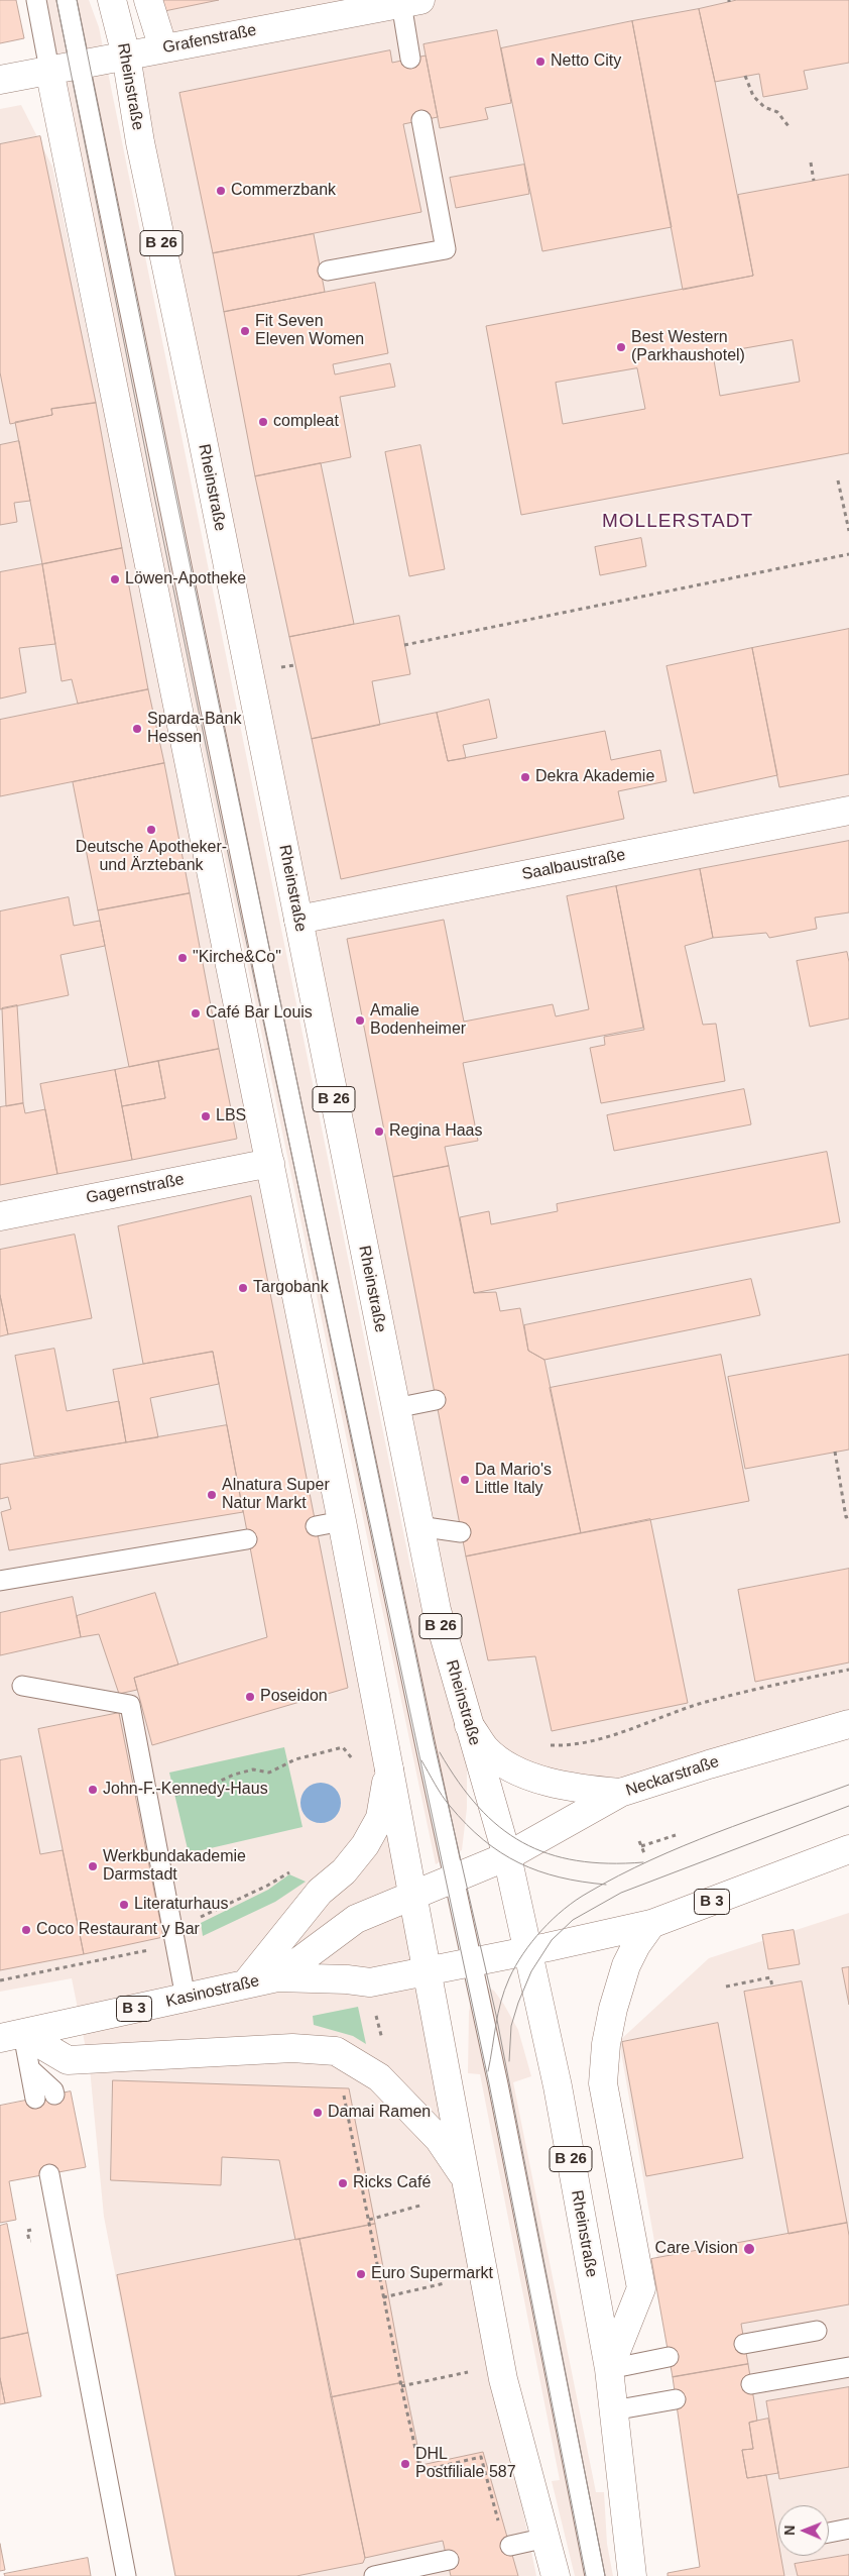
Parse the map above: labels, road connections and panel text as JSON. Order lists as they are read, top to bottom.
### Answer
{
  "streets": {
    "main road": [
      "Grafenstraße",
      "Rheinstraße",
      "B 26",
      "Saalbaustraße",
      "Gagernstraße",
      "Neckarstraße",
      "B 3",
      "Kasinostraße"
    ]
  },
  "crossings": [
    ["Grafenstraße", "Rheinstraße"],
    ["Rheinstraße", "Saalbaustraße"],
    ["Rheinstraße", "Neckarstraße"],
    ["Rheinstraße", "B 3"],
    ["Neckarstraße", "B 3"],
    ["B 3", "Kasinostraße"]
  ],
  "districts": ["MOLLERSTADT"],
  "places": [
    "Netto City",
    "Commerzbank",
    "Fit Seven Eleven Women",
    "Best Western (Parkhaushotel)",
    "compleat",
    "Löwen-Apotheke",
    "Sparda-Bank Hessen",
    "Dekra Akademie",
    "Deutsche Apotheker- und Ärztebank",
    "\"Kirche&Co\"",
    "Café Bar Louis",
    "Amalie Bodenheimer",
    "LBS",
    "Regina Haas",
    "Targobank",
    "Da Mario's Little Italy",
    "Alnatura Super Natur Markt",
    "Poseidon",
    "John-F.-Kennedy-Haus",
    "Werkbundakademie Darmstadt",
    "Literaturhaus",
    "Coco Restaurant y Bar",
    "Damai Ramen",
    "Ricks Café",
    "Care Vision",
    "Euro Supermarkt",
    "DHL Postfiliale 587"
  ],
  "north": "left"
}
